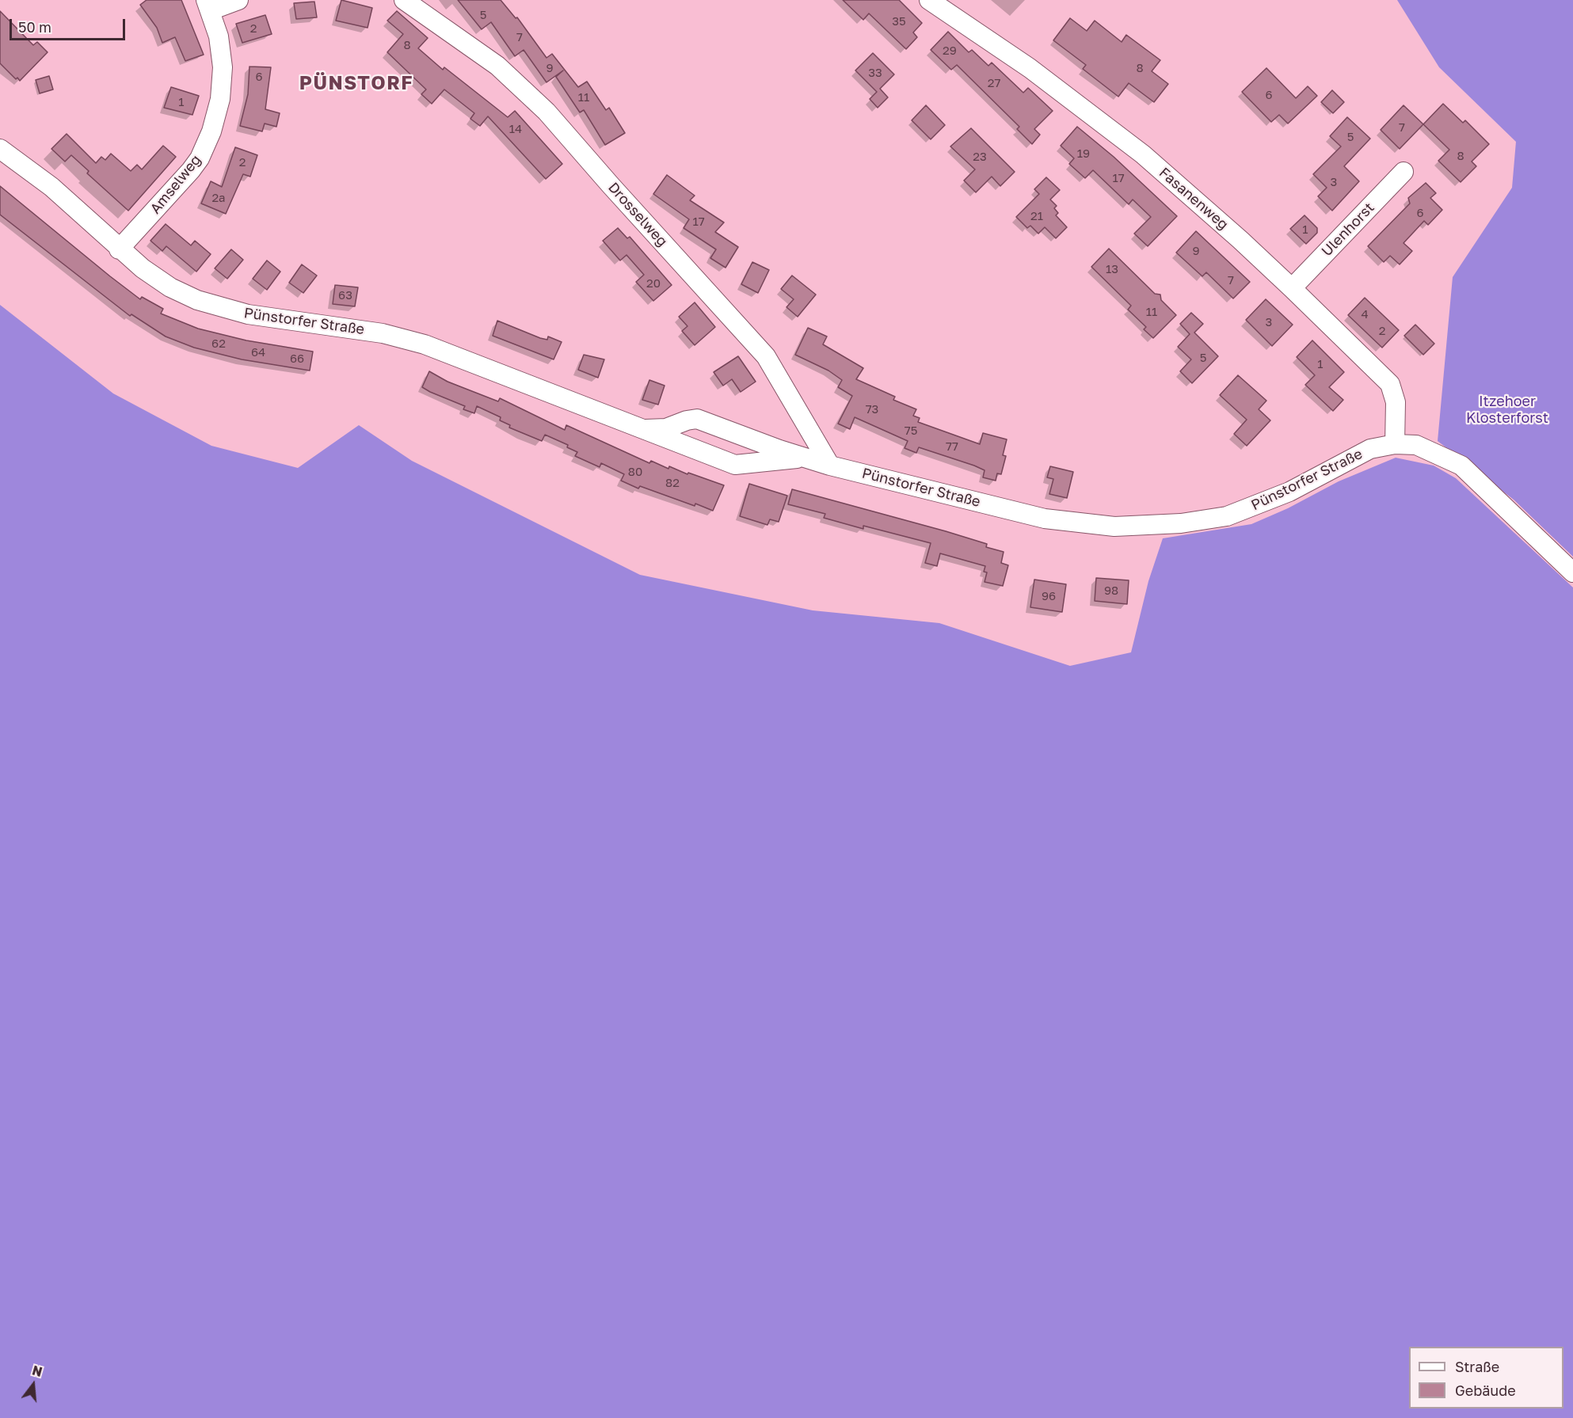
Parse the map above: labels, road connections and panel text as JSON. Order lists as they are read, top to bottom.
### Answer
{
  "streets": {
    "street": [
      "Amselweg",
      "Fasanenweg",
      "Drosselweg",
      "Ulenhorst",
      "Pünstorfer Straße"
    ]
  },
  "crossings": [
    ["Amselweg", "Pünstorfer Straße"],
    ["Fasanenweg", "Ulenhorst"],
    ["Fasanenweg", "Pünstorfer Straße"],
    ["Drosselweg", "Pünstorfer Straße"]
  ],
  "districts": ["PÜNSTORF"],
  "parks": ["Itzehoer Klosterforst"],
  "house_numbers": [
    "5",
    "35",
    "2",
    "7",
    "8",
    "29",
    "9",
    "8",
    "33",
    "6",
    "27",
    "6",
    "11",
    "1",
    "7",
    "14",
    "5",
    "19",
    "8",
    "23",
    "2",
    "17",
    "3",
    "2a",
    "6",
    "21",
    "17",
    "1",
    "9",
    "13",
    "7",
    "20",
    "63",
    "11",
    "4",
    "3",
    "2",
    "62",
    "64",
    "5",
    "66",
    "1",
    "73",
    "75",
    "77",
    "80",
    "82",
    "98",
    "96"
  ],
  "legend": ["Straße", "Gebäude"],
  "scale_bar": "50 m",
  "north": "top"
}
